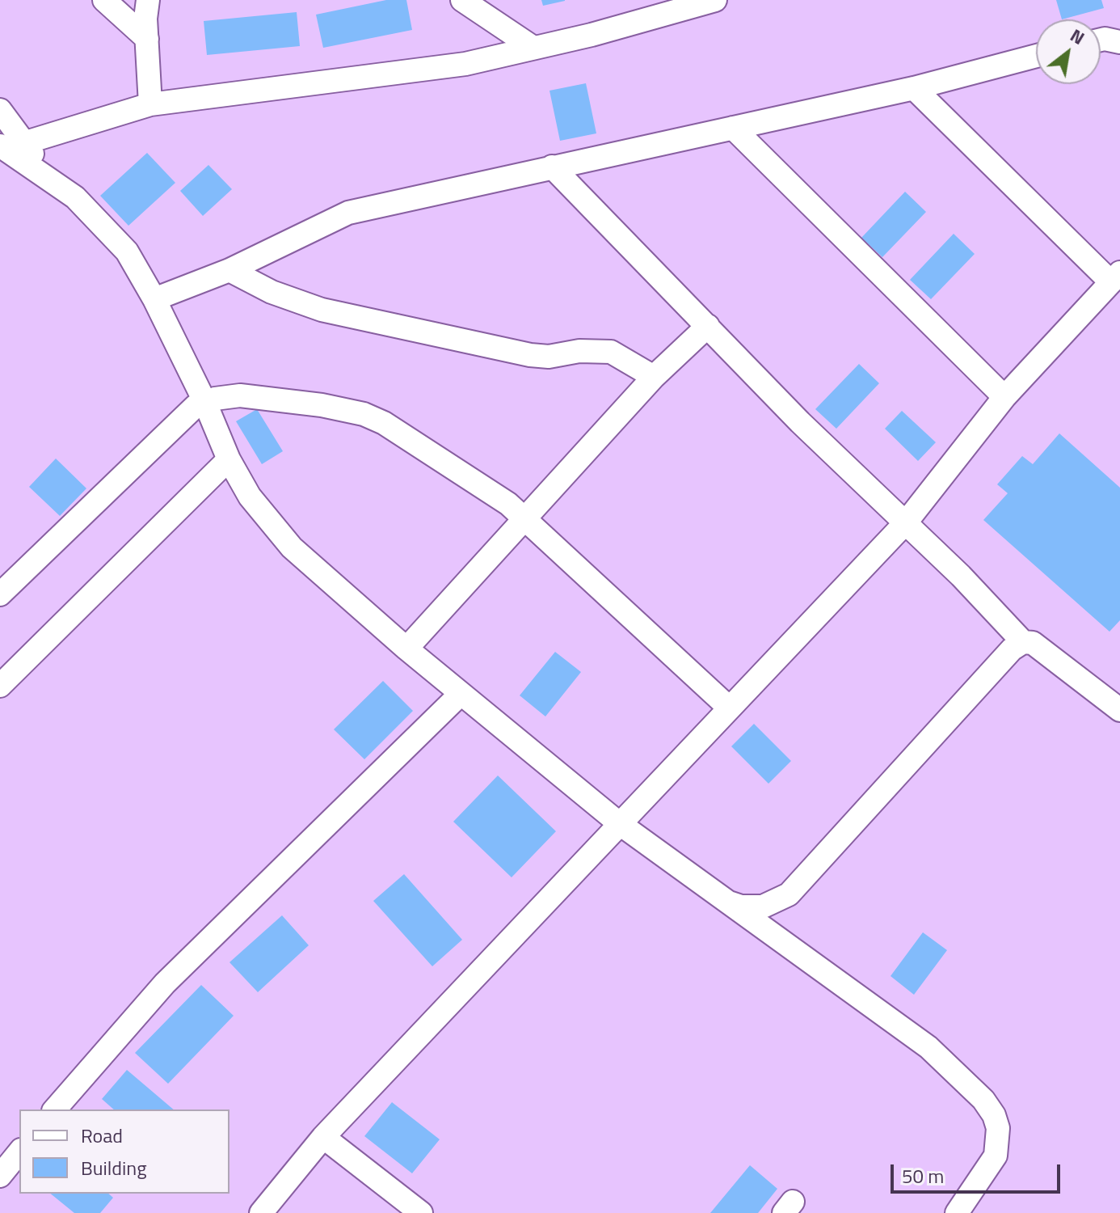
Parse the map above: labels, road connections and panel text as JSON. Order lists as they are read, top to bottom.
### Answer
{
  "legend": ["Road", "Building"],
  "scale_bar": "50 m",
  "north": "top right"
}
